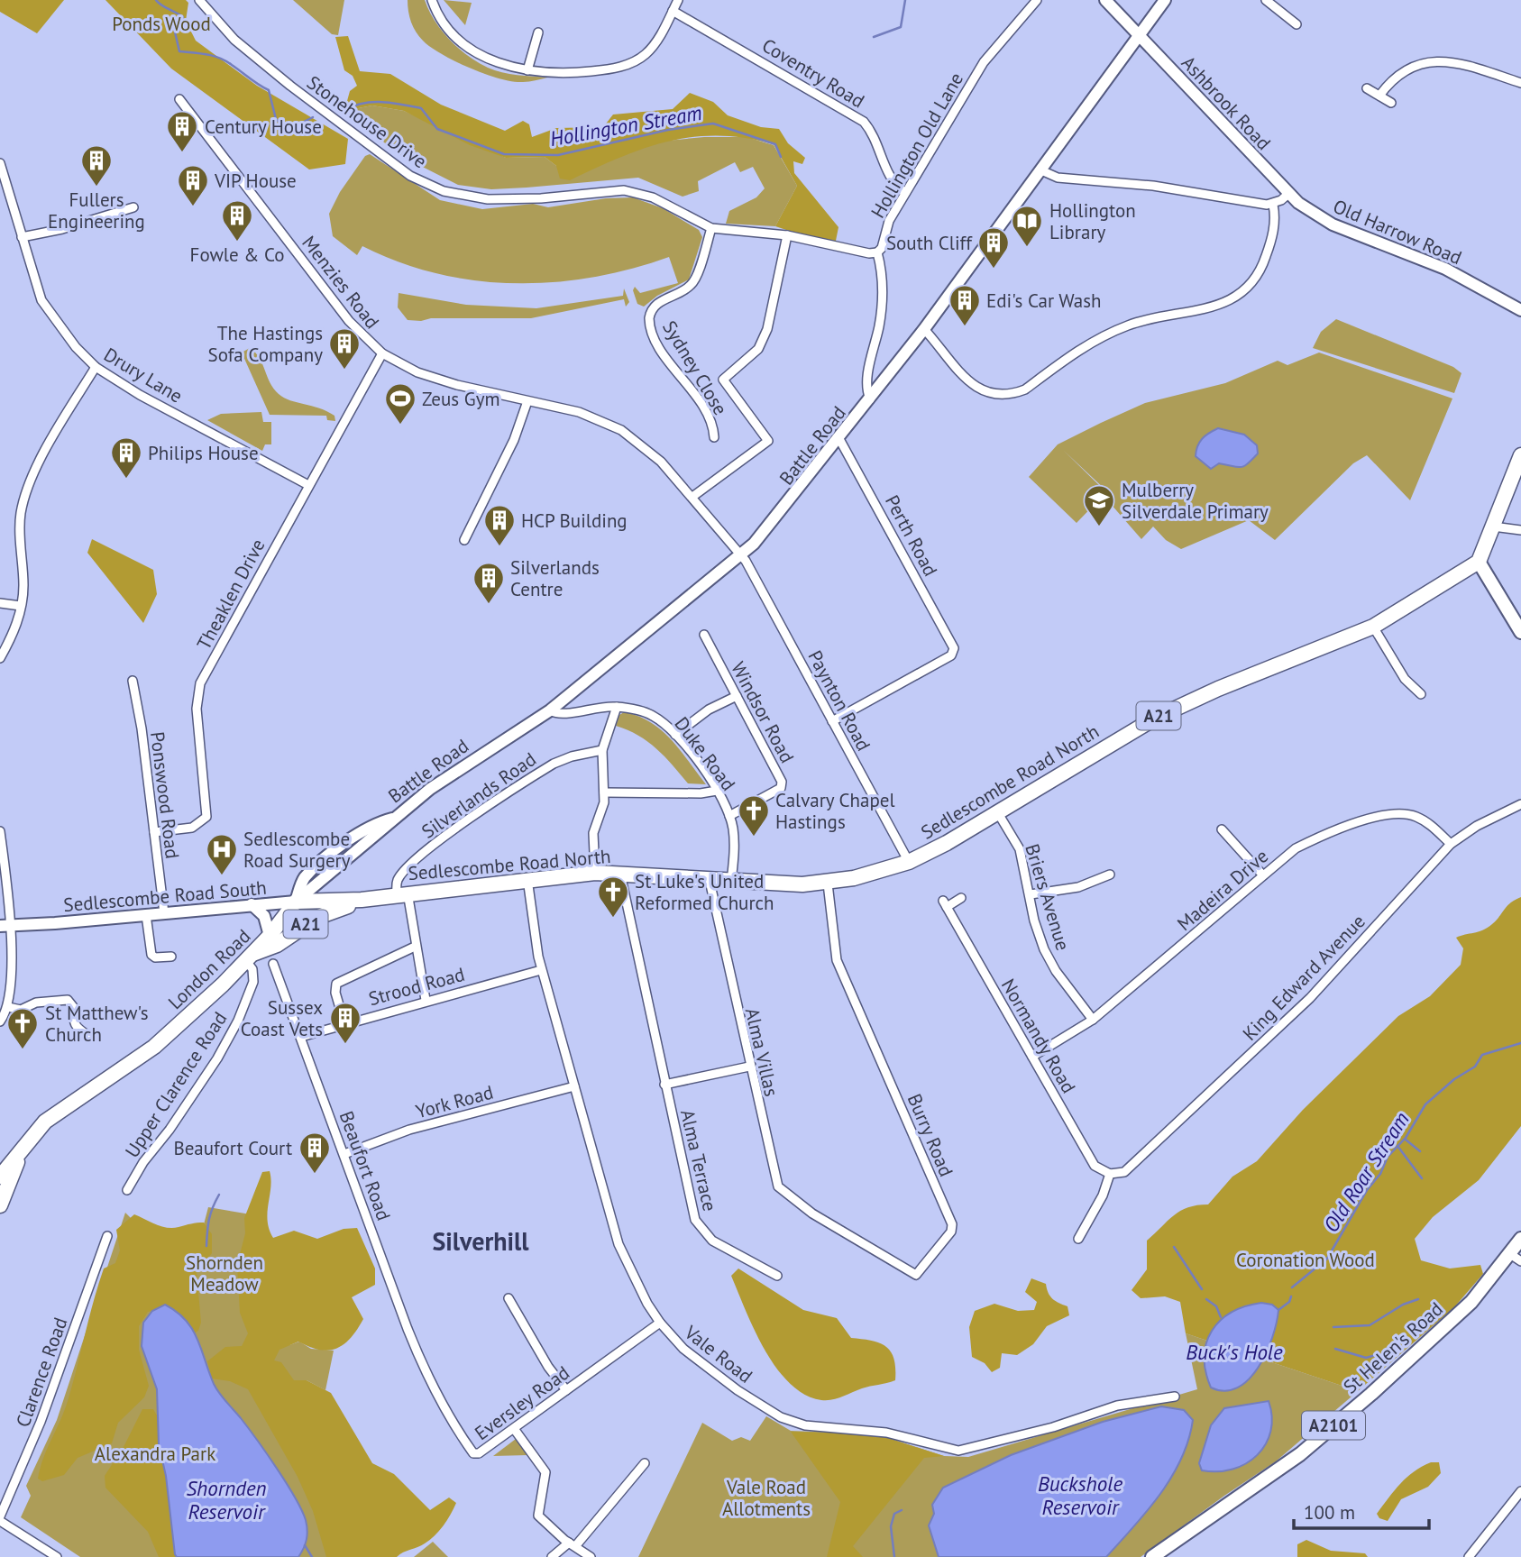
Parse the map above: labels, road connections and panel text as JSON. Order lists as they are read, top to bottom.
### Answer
{
  "streets": {
    "highway": ["A21", "Sedlescombe Road North", "London Road"],
    "main road": [
      "Ashbrook Road",
      "Old Harrow Road",
      "Battle Road",
      "Sedlescombe Road South",
      "St Helen's Road",
      "A2101"
    ],
    "street": [
      "Coventry Road",
      "Stonehouse Drive",
      "Hollington Old Lane",
      "Menzies Road",
      "Sydney Close",
      "Drury Lane",
      "Perth Road",
      "Theaklen Drive",
      "Paynton Road",
      "Windsor Road",
      "Duke Road",
      "Ponswood Road",
      "Silverlands Road",
      "Madeira Drive",
      "Briers Avenue",
      "King Edward Avenue",
      "Strood Road",
      "Normandy Road",
      "Alma Villas",
      "Upper Clarence Road",
      "York Road",
      "Burry Road",
      "Alma Terrace",
      "Beaufort Road",
      "Vale Road",
      "Clarence Road",
      "Eversley Road"
    ]
  },
  "crossings": [
    ["Coventry Road", "Hollington Old Lane"],
    ["Ashbrook Road", "Old Harrow Road"],
    ["Ashbrook Road", "Battle Road"],
    ["Stonehouse Drive", "Hollington Old Lane"],
    ["Stonehouse Drive", "Sydney Close"],
    ["Hollington Old Lane", "Battle Road"],
    ["Menzies Road", "Battle Road"],
    ["Menzies Road", "Theaklen Drive"],
    ["Menzies Road", "Paynton Road"],
    ["Drury Lane", "Theaklen Drive"],
    ["Battle Road", "Perth Road"],
    ["Battle Road", "Paynton Road"],
    ["Battle Road", "Duke Road"],
    ["Battle Road", "Sedlescombe Road North"],
    ["Battle Road", "Sedlescombe Road South"],
    ["Battle Road", "London Road"],
    ["Perth Road", "Paynton Road"],
    ["Theaklen Drive", "Ponswood Road"],
    ["Paynton Road", "Sedlescombe Road North"],
    ["Windsor Road", "Duke Road"],
    ["A21", "Sedlescombe Road North"],
    ["A21", "London Road"],
    ["A21", "Upper Clarence Road"],
    ["Duke Road", "Sedlescombe Road North"],
    ["Sedlescombe Road North", "Silverlands Road"],
    ["Sedlescombe Road North", "Sedlescombe Road South"],
    ["Sedlescombe Road North", "Briers Avenue"],
    ["Sedlescombe Road North", "London Road"],
    ["Sedlescombe Road North", "Alma Villas"],
    ["Sedlescombe Road North", "Burry Road"],
    ["Sedlescombe Road North", "Alma Terrace"],
    ["Sedlescombe Road North", "Vale Road"],
    ["Ponswood Road", "Sedlescombe Road South"],
    ["Madeira Drive", "Briers Avenue"],
    ["Madeira Drive", "King Edward Avenue"],
    ["Madeira Drive", "Normandy Road"],
    ["Sedlescombe Road South", "London Road"],
    ["London Road", "Upper Clarence Road"],
    ["King Edward Avenue", "Normandy Road"],
    ["Strood Road", "Beaufort Road"],
    ["Strood Road", "Vale Road"],
    ["Alma Villas", "Burry Road"],
    ["York Road", "Beaufort Road"],
    ["York Road", "Vale Road"],
    ["Beaufort Road", "Eversley Road"],
    ["Vale Road", "Eversley Road"]
  ],
  "districts": ["Silverhill"],
  "water": [
    "Hollington Stream",
    "Old Roar Stream",
    "Buck's Hole",
    "Buckshole Reservoir",
    "Shornden Reservoir"
  ],
  "parks": [
    "Ponds Wood",
    "Coronation Wood",
    "Shornden Meadow",
    "Alexandra Park",
    "Vale Road Allotments"
  ],
  "places": {
    "building": [
      "Century House",
      "Fullers Engineering",
      "VIP House",
      "Fowle & Co",
      "South Cliff",
      "Edi's Car Wash",
      "The Hastings Sofa Company",
      "Philips House",
      "HCP Building",
      "Silverlands Centre",
      "Sussex Coast Vets",
      "Beaufort Court"
    ],
    "library": ["Hollington Library"],
    "sports": ["Zeus Gym"],
    "school or university": ["Mulberry Silverdale Primary"],
    "church": ["Calvary Chapel Hastings", "St Luke's United Reformed Church", "St Matthew's Church"],
    "hospital": ["Sedlescombe Road Surgery"]
  },
  "scale_bar": "100 m"
}
